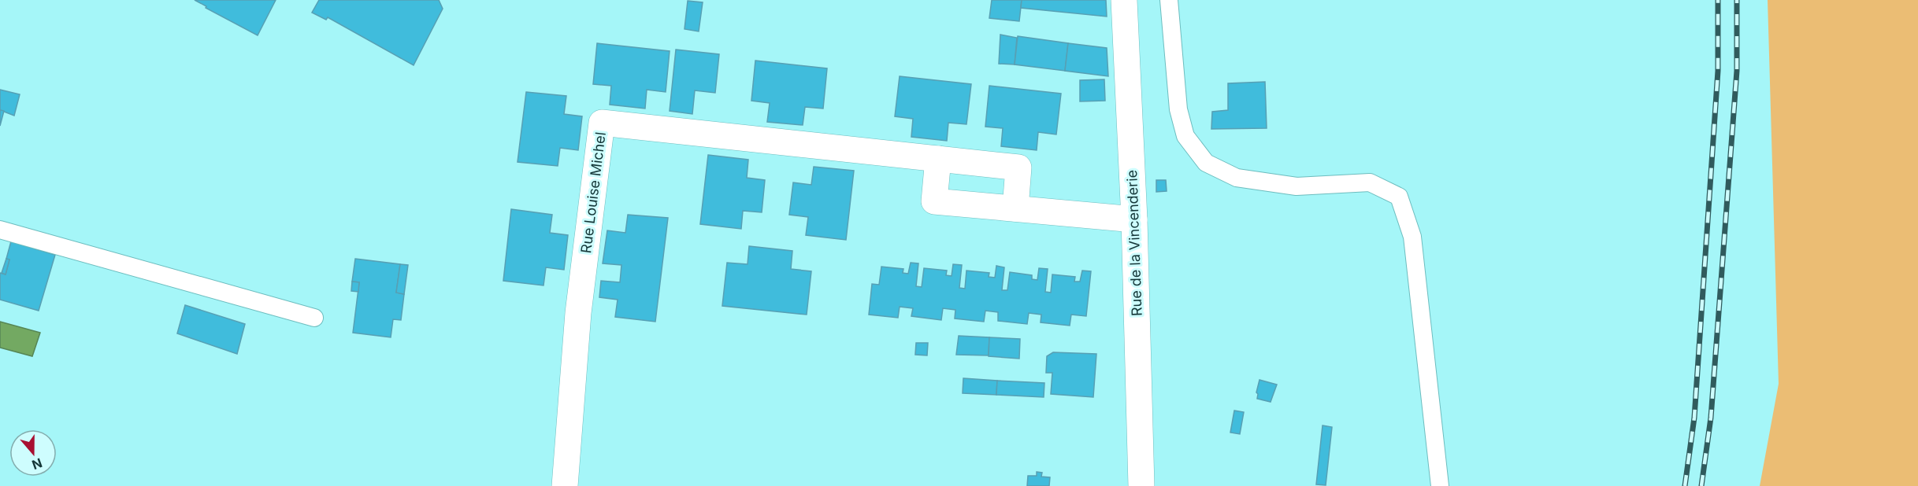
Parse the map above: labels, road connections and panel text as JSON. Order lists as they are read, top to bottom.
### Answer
{
  "streets": {
    "street": ["Rue Louise Michel", "Rue de la Vincenderie"]
  },
  "north": "bottom"
}
